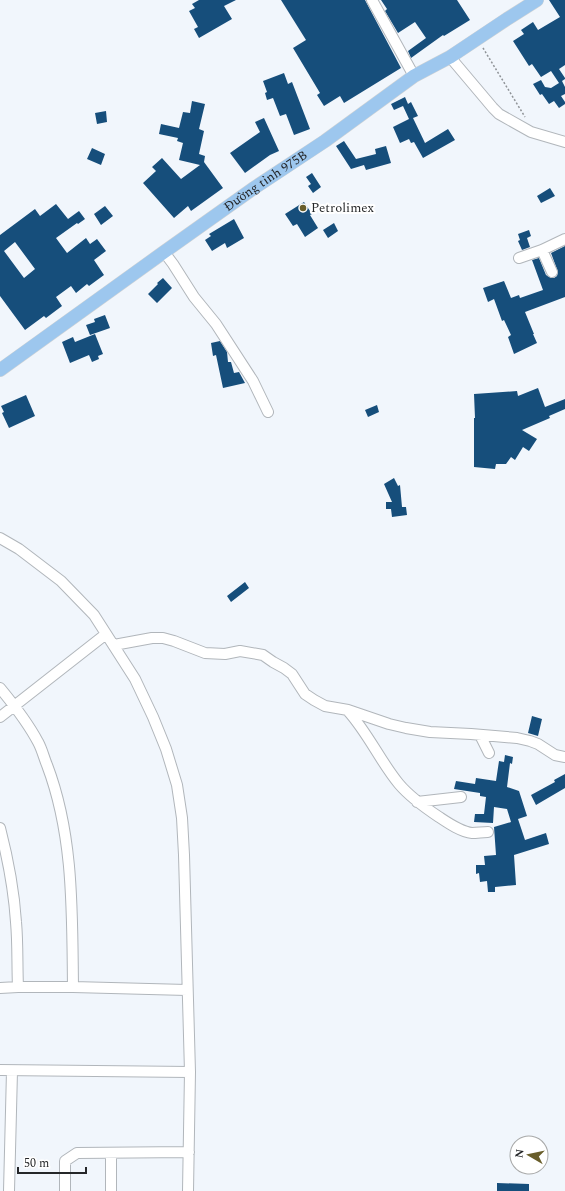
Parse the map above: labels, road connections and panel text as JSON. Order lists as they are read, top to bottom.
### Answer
{
  "streets": {
    "main road": ["Đường tỉnh 975B"]
  },
  "places": ["Petrolimex"],
  "scale_bar": "50 m",
  "north": "left"
}
